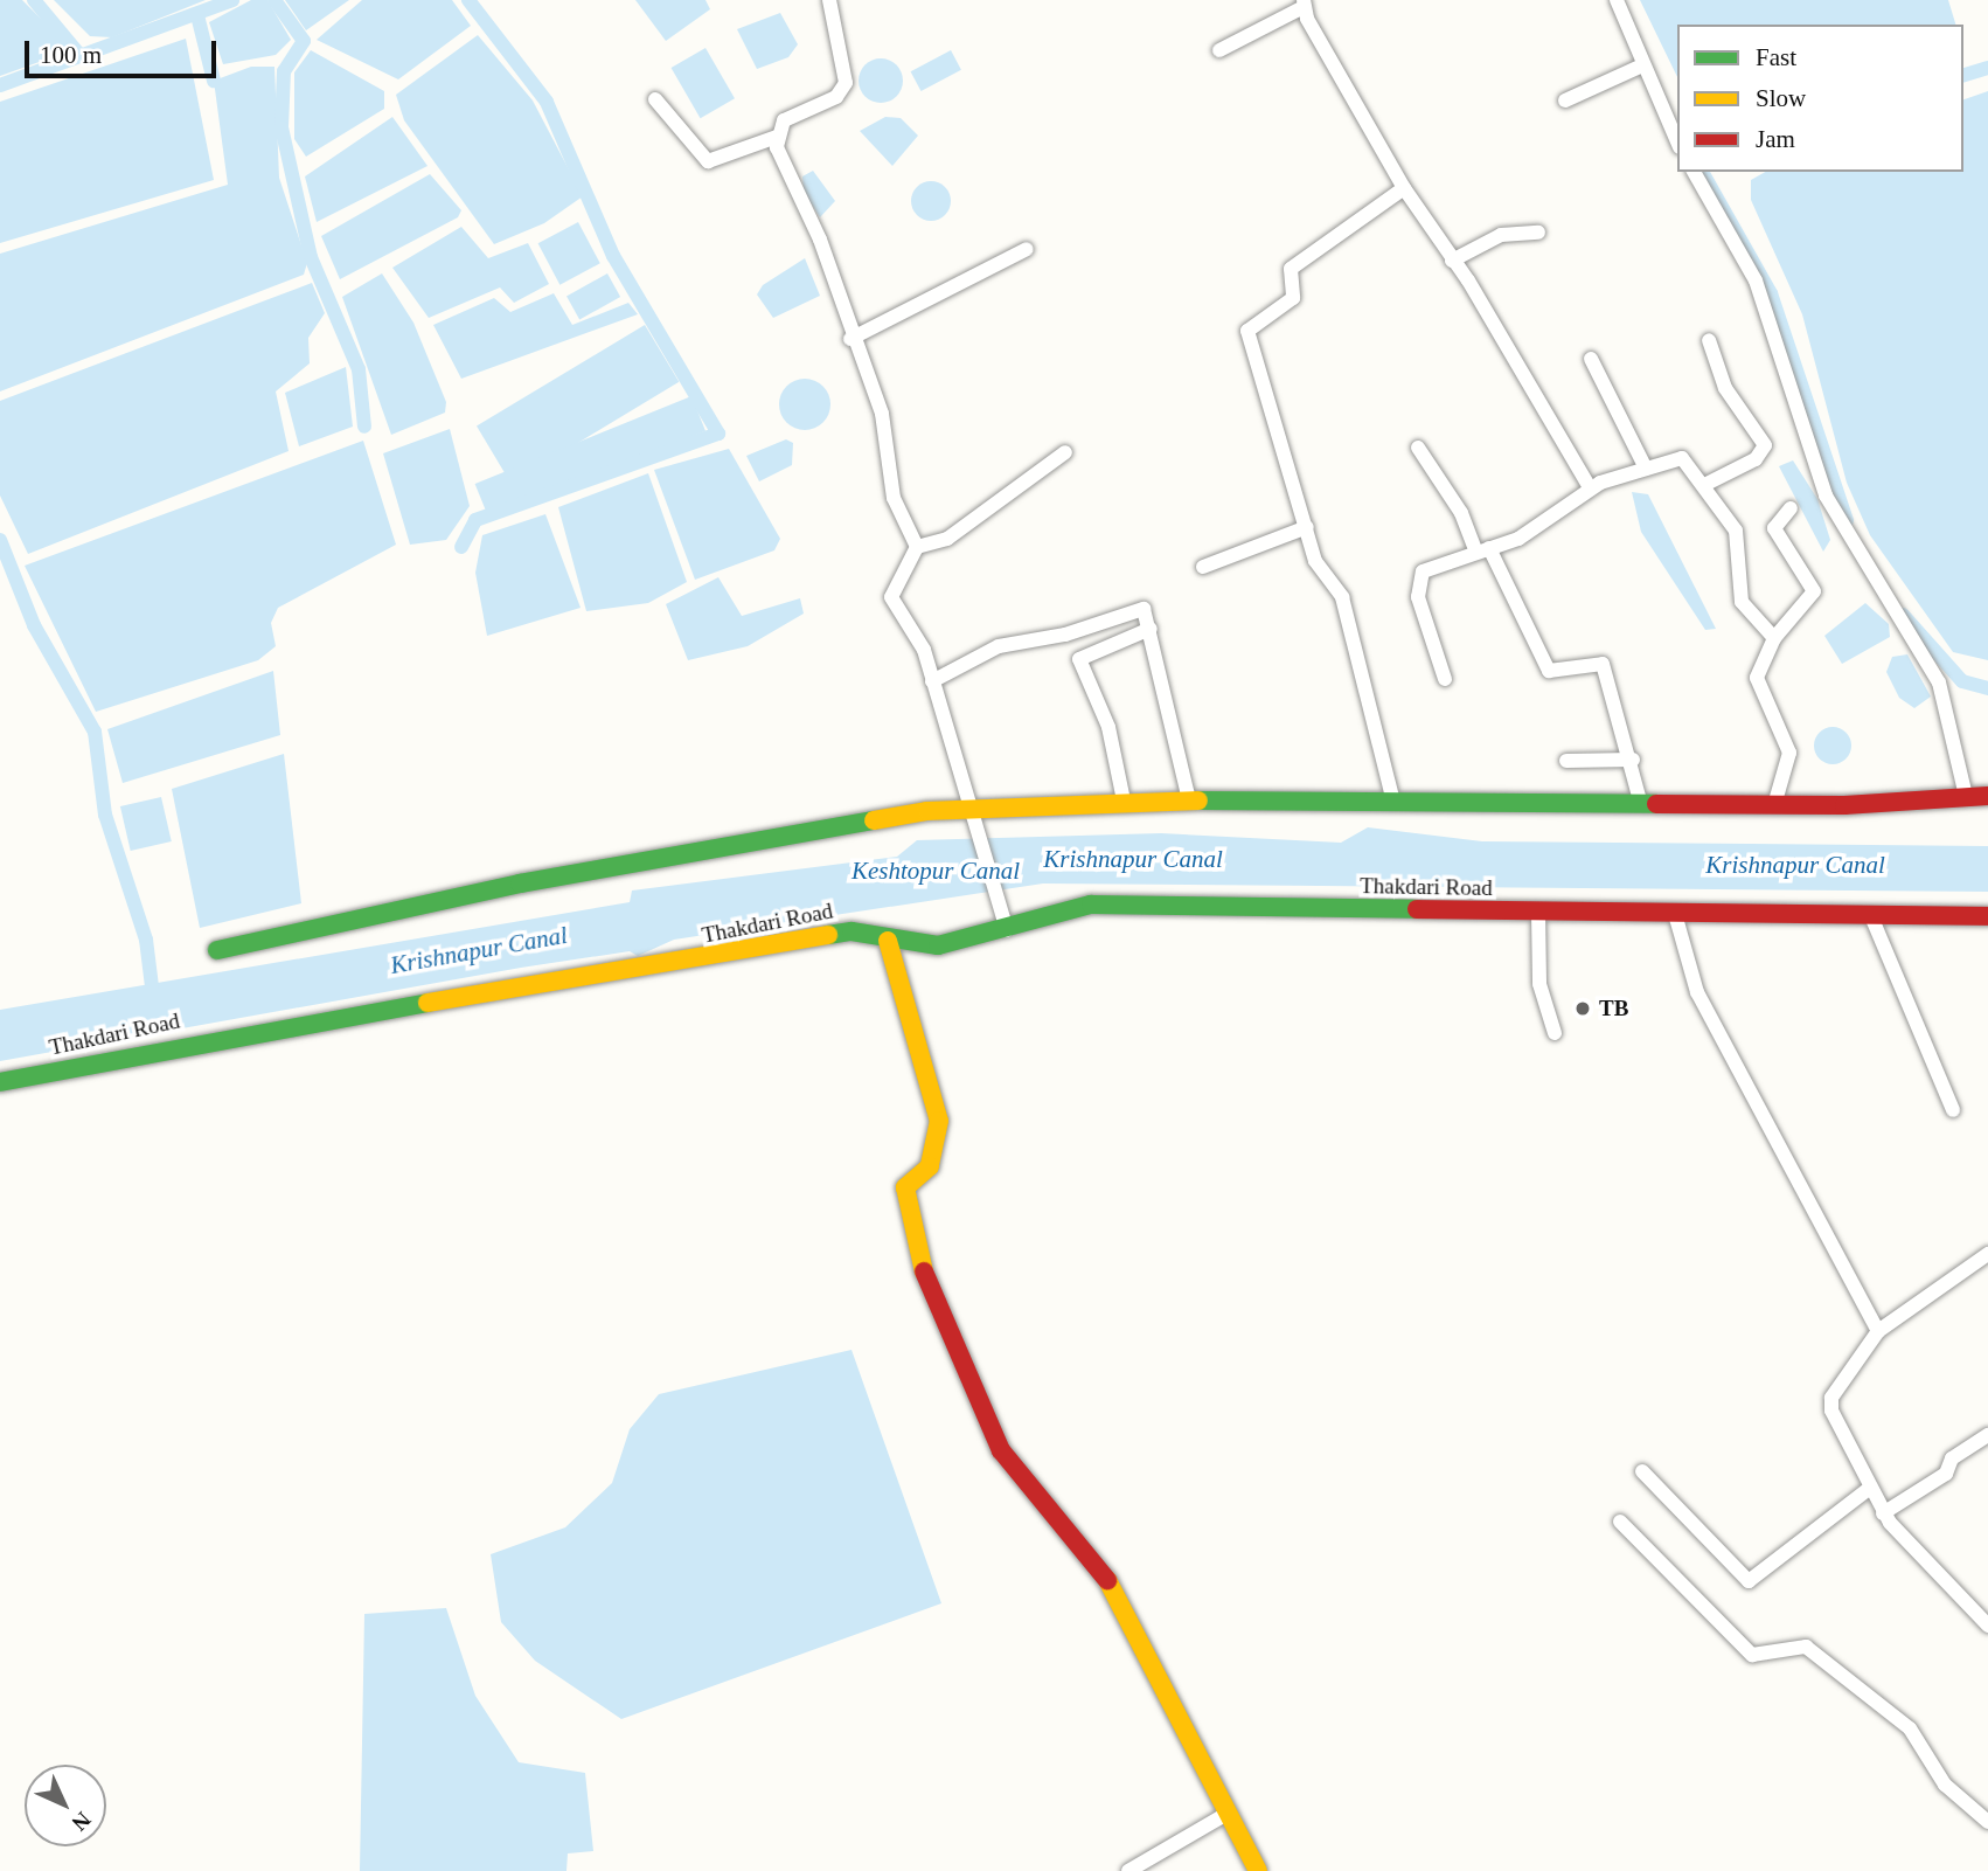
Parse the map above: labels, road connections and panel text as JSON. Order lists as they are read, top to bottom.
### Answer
{
  "streets": {
    "street": ["Thakdari Road"]
  },
  "water": ["Krishnapur Canal", "Keshtopur Canal"],
  "places": ["TB"],
  "legend": ["Fast", "Slow", "Jam"],
  "scale_bar": "100 m",
  "north": "bottom right"
}
